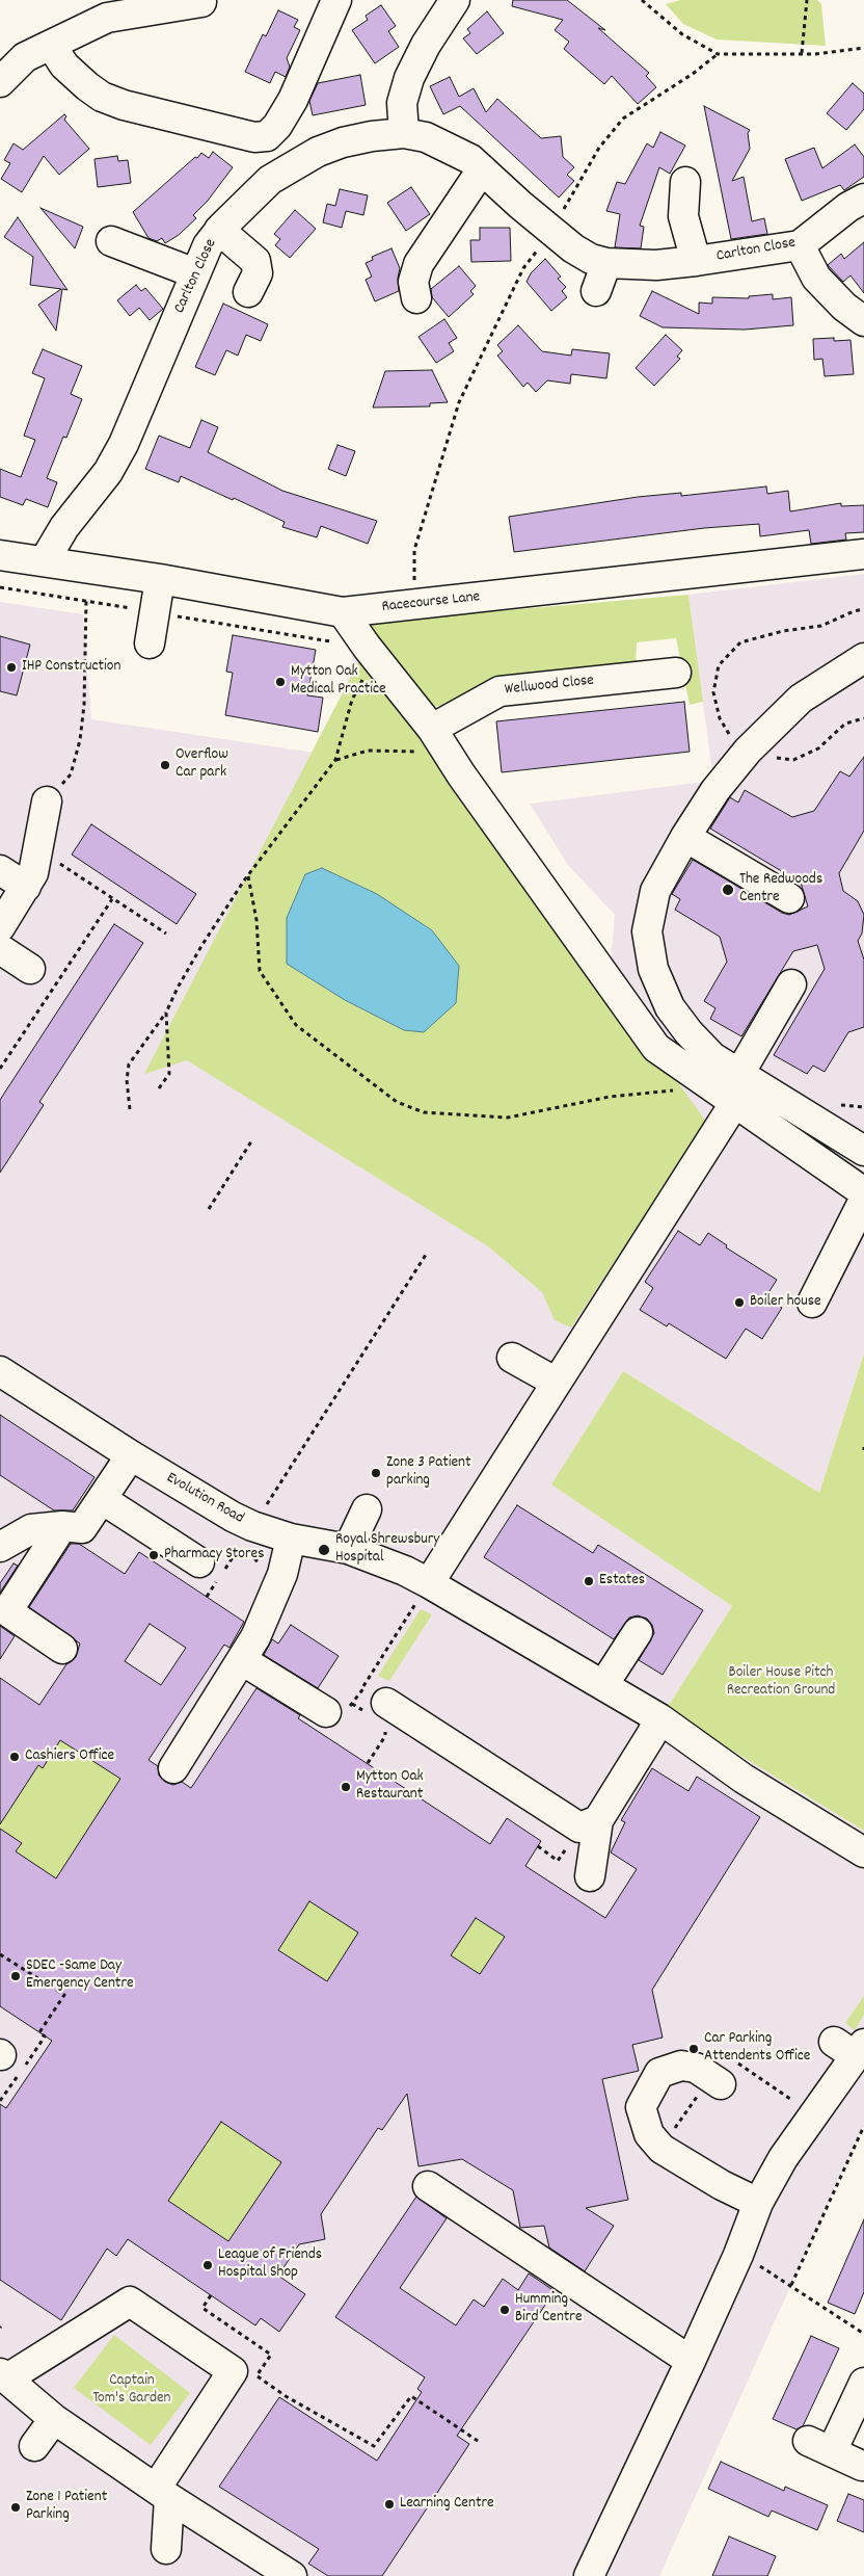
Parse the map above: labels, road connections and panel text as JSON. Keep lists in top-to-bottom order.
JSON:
{
  "streets": {
    "street": [
      "Carlton Close",
      "Racecourse Lane",
      "Wellwood Close",
      "Evolution Road"
    ]
  },
  "crossings": [
    ["Carlton Close", "Racecourse Lane"]
  ],
  "parks": ["Boiler House Pitch Recreation Ground", "Captain Tom's Garden"],
  "places": [
    "IHP Construction",
    "Mytton Oak Medical Practice",
    "Overflow Car park",
    "The Redwoods Centre",
    "Boiler house",
    "Zone 3 Patient parking",
    "Royal Shrewsbury Hospital",
    "Pharmacy Stores",
    "Estates",
    "Cashiers Office",
    "Mytton Oak Restaurant",
    "SDEC -Same Day Emergency Centre",
    "Car Parking Attendents Office",
    "League of Friends Hospital Shop",
    "Humming Bird Centre",
    "Learning Centre",
    "Zone 1 Patient Parking"
  ]
}
